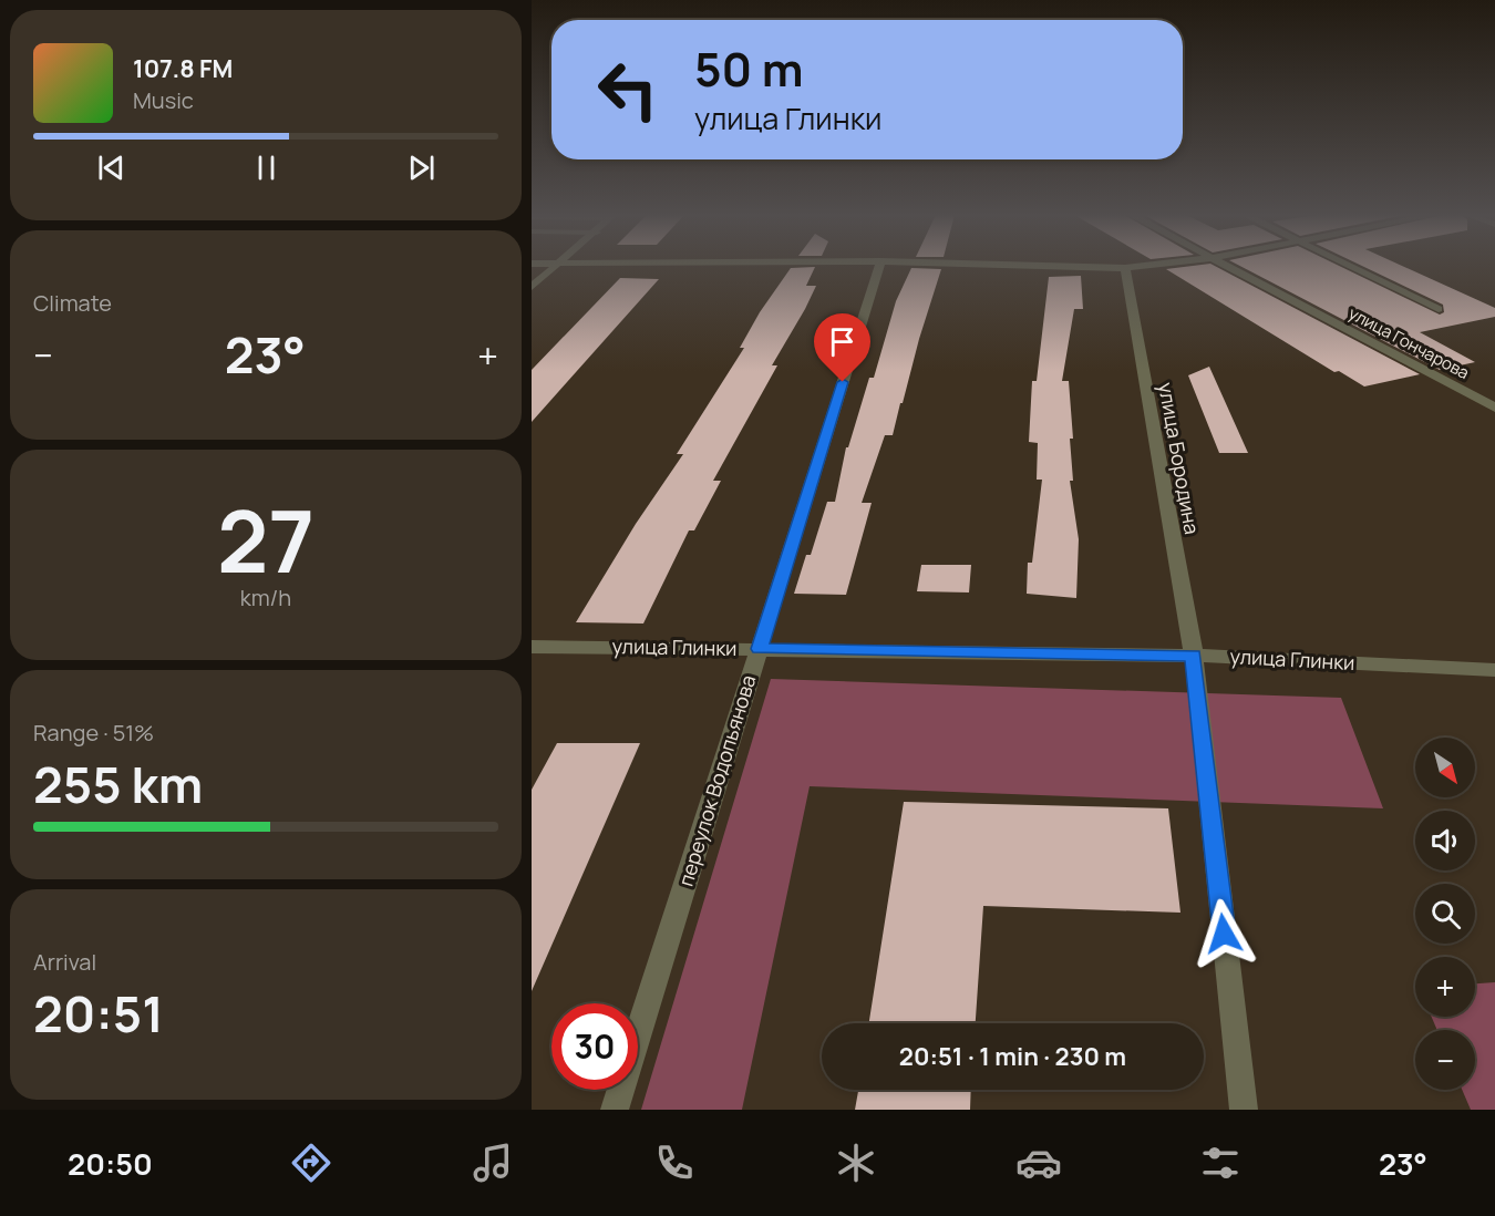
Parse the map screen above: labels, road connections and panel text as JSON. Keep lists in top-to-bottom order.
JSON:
{
  "streets": {
    "street": [
      "улица Гончарова",
      "улица Бородина",
      "улица Глинки",
      "переулок Водопьянова"
    ]
  },
  "crossings": [
    ["улица Бородина", "улица Глинки"],
    ["улица Глинки", "переулок Водопьянова"]
  ],
  "north": "bottom right",
  "page": {
    "turn": ["50 m", "улица Глинки"],
    "song": ["107.8 FM", "Music"],
    "tile": [
      "Climate",
      ["27", "km/h"],
      ["Range · 51%", "255 km"],
      ["Arrival", "20:51"]
    ],
    "heat": ["−", "23°", "+"],
    "map_buttons": ["+", "−"],
    "limit": "30",
    "trip": "20:51 · 1 min · 230 m",
    "tabs": ["20:50", "23°"]
  }
}
